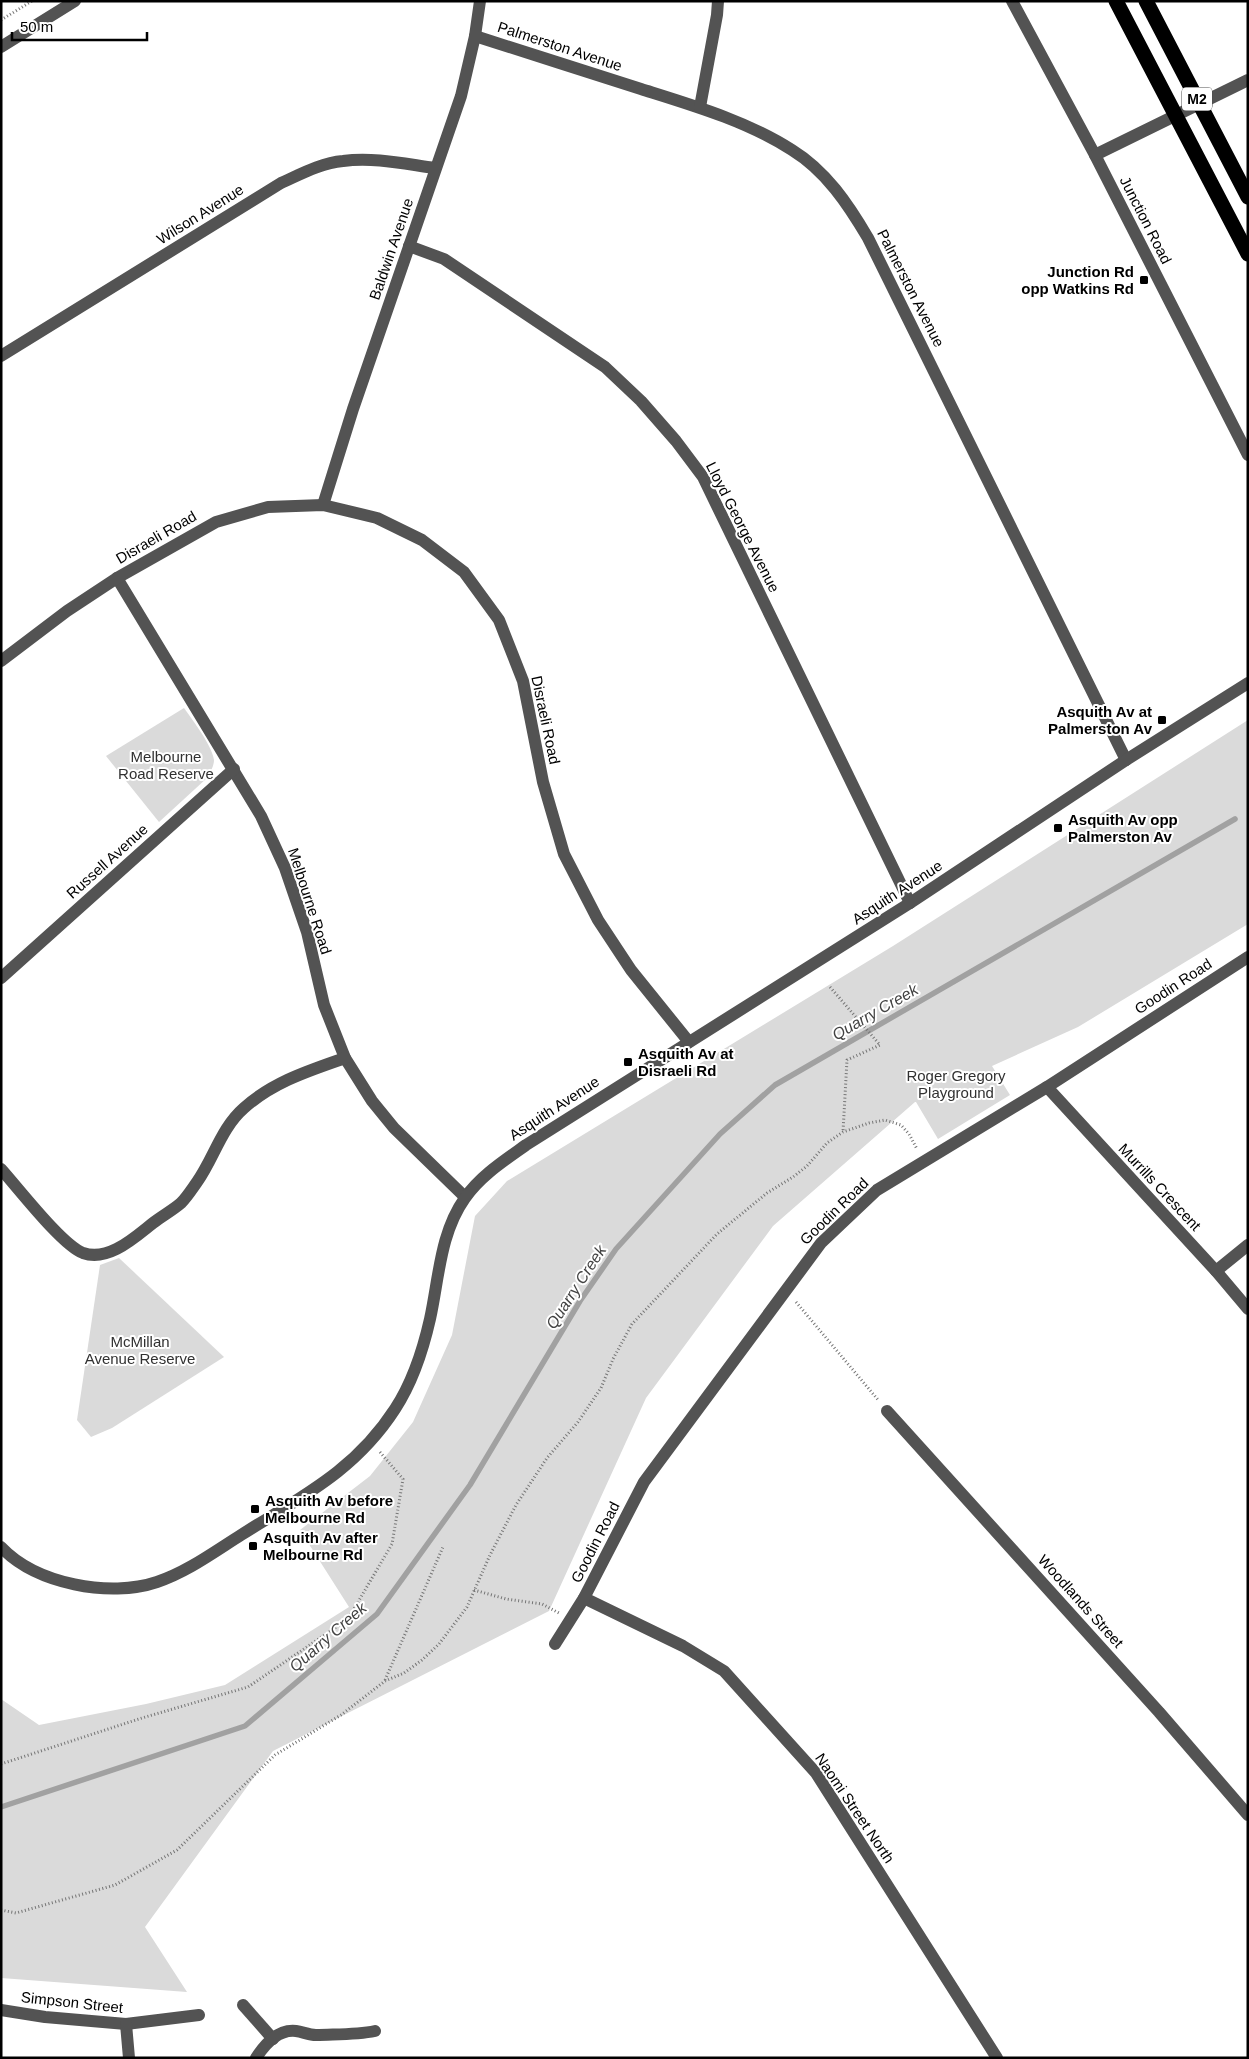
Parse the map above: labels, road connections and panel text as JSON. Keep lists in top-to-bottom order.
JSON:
{
  "streets": {
    "highway": ["M2"],
    "street": [
      "Palmerston Avenue",
      "Wilson Avenue",
      "Junction Road",
      "Baldwin Avenue",
      "Lloyd George Avenue",
      "Disraeli Road",
      "Russell Avenue",
      "Asquith Avenue",
      "Melbourne Road",
      "Goodin Road",
      "Murrills Crescent",
      "Woodlands Street",
      "Naomi Street North",
      "Simpson Street"
    ]
  },
  "crossings": [
    ["Palmerston Avenue", "Baldwin Avenue"],
    ["Palmerston Avenue", "Asquith Avenue"],
    ["Wilson Avenue", "Baldwin Avenue"],
    ["Baldwin Avenue", "Lloyd George Avenue"],
    ["Baldwin Avenue", "Disraeli Road"],
    ["Lloyd George Avenue", "Asquith Avenue"],
    ["Disraeli Road", "Asquith Avenue"],
    ["Disraeli Road", "Melbourne Road"],
    ["Russell Avenue", "Melbourne Road"],
    ["Asquith Avenue", "Melbourne Road"],
    ["Goodin Road", "Murrills Crescent"],
    ["Goodin Road", "Naomi Street North"]
  ],
  "water": ["Quarry Creek"],
  "parks": ["Melbourne Road Reserve", "Roger Gregory Playground", "McMillan Avenue Reserve"],
  "places": {
    "transit": [
      "Junction Rd opp Watkins Rd",
      "Asquith Av at Palmerston Av",
      "Asquith Av opp Palmerston Av",
      "Asquith Av at Disraeli Rd",
      "Asquith Av before Melbourne Rd",
      "Asquith Av after Melbourne Rd"
    ]
  },
  "scale_bar": "50 m"
}
